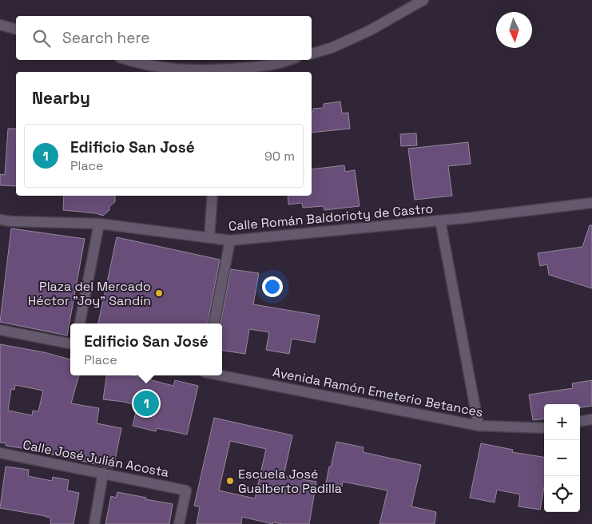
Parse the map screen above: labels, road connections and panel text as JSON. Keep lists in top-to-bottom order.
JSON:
{
  "streets": {
    "street": ["Calle Román Baldorioty de Castro", "Avenida Ramón Emeterio Betances", "Calle José Julián Acosta"]
  },
  "places": ["Plaza del Mercado Héctor \"Joy\" Sandín", "Escuela José Gualberto Padilla"],
  "north": "bottom",
  "page": {
    "search": "Search here",
    "heading": "Nearby",
    "list": [
      {
        "mark": "1",
        "name": "Edificio San José",
        "note": "Place",
        "value": "90 m"
      }
    ],
    "popup": ["Edificio San José", "Place"],
    "pins": "1",
    "map_buttons": ["+", "−"]
  }
}
